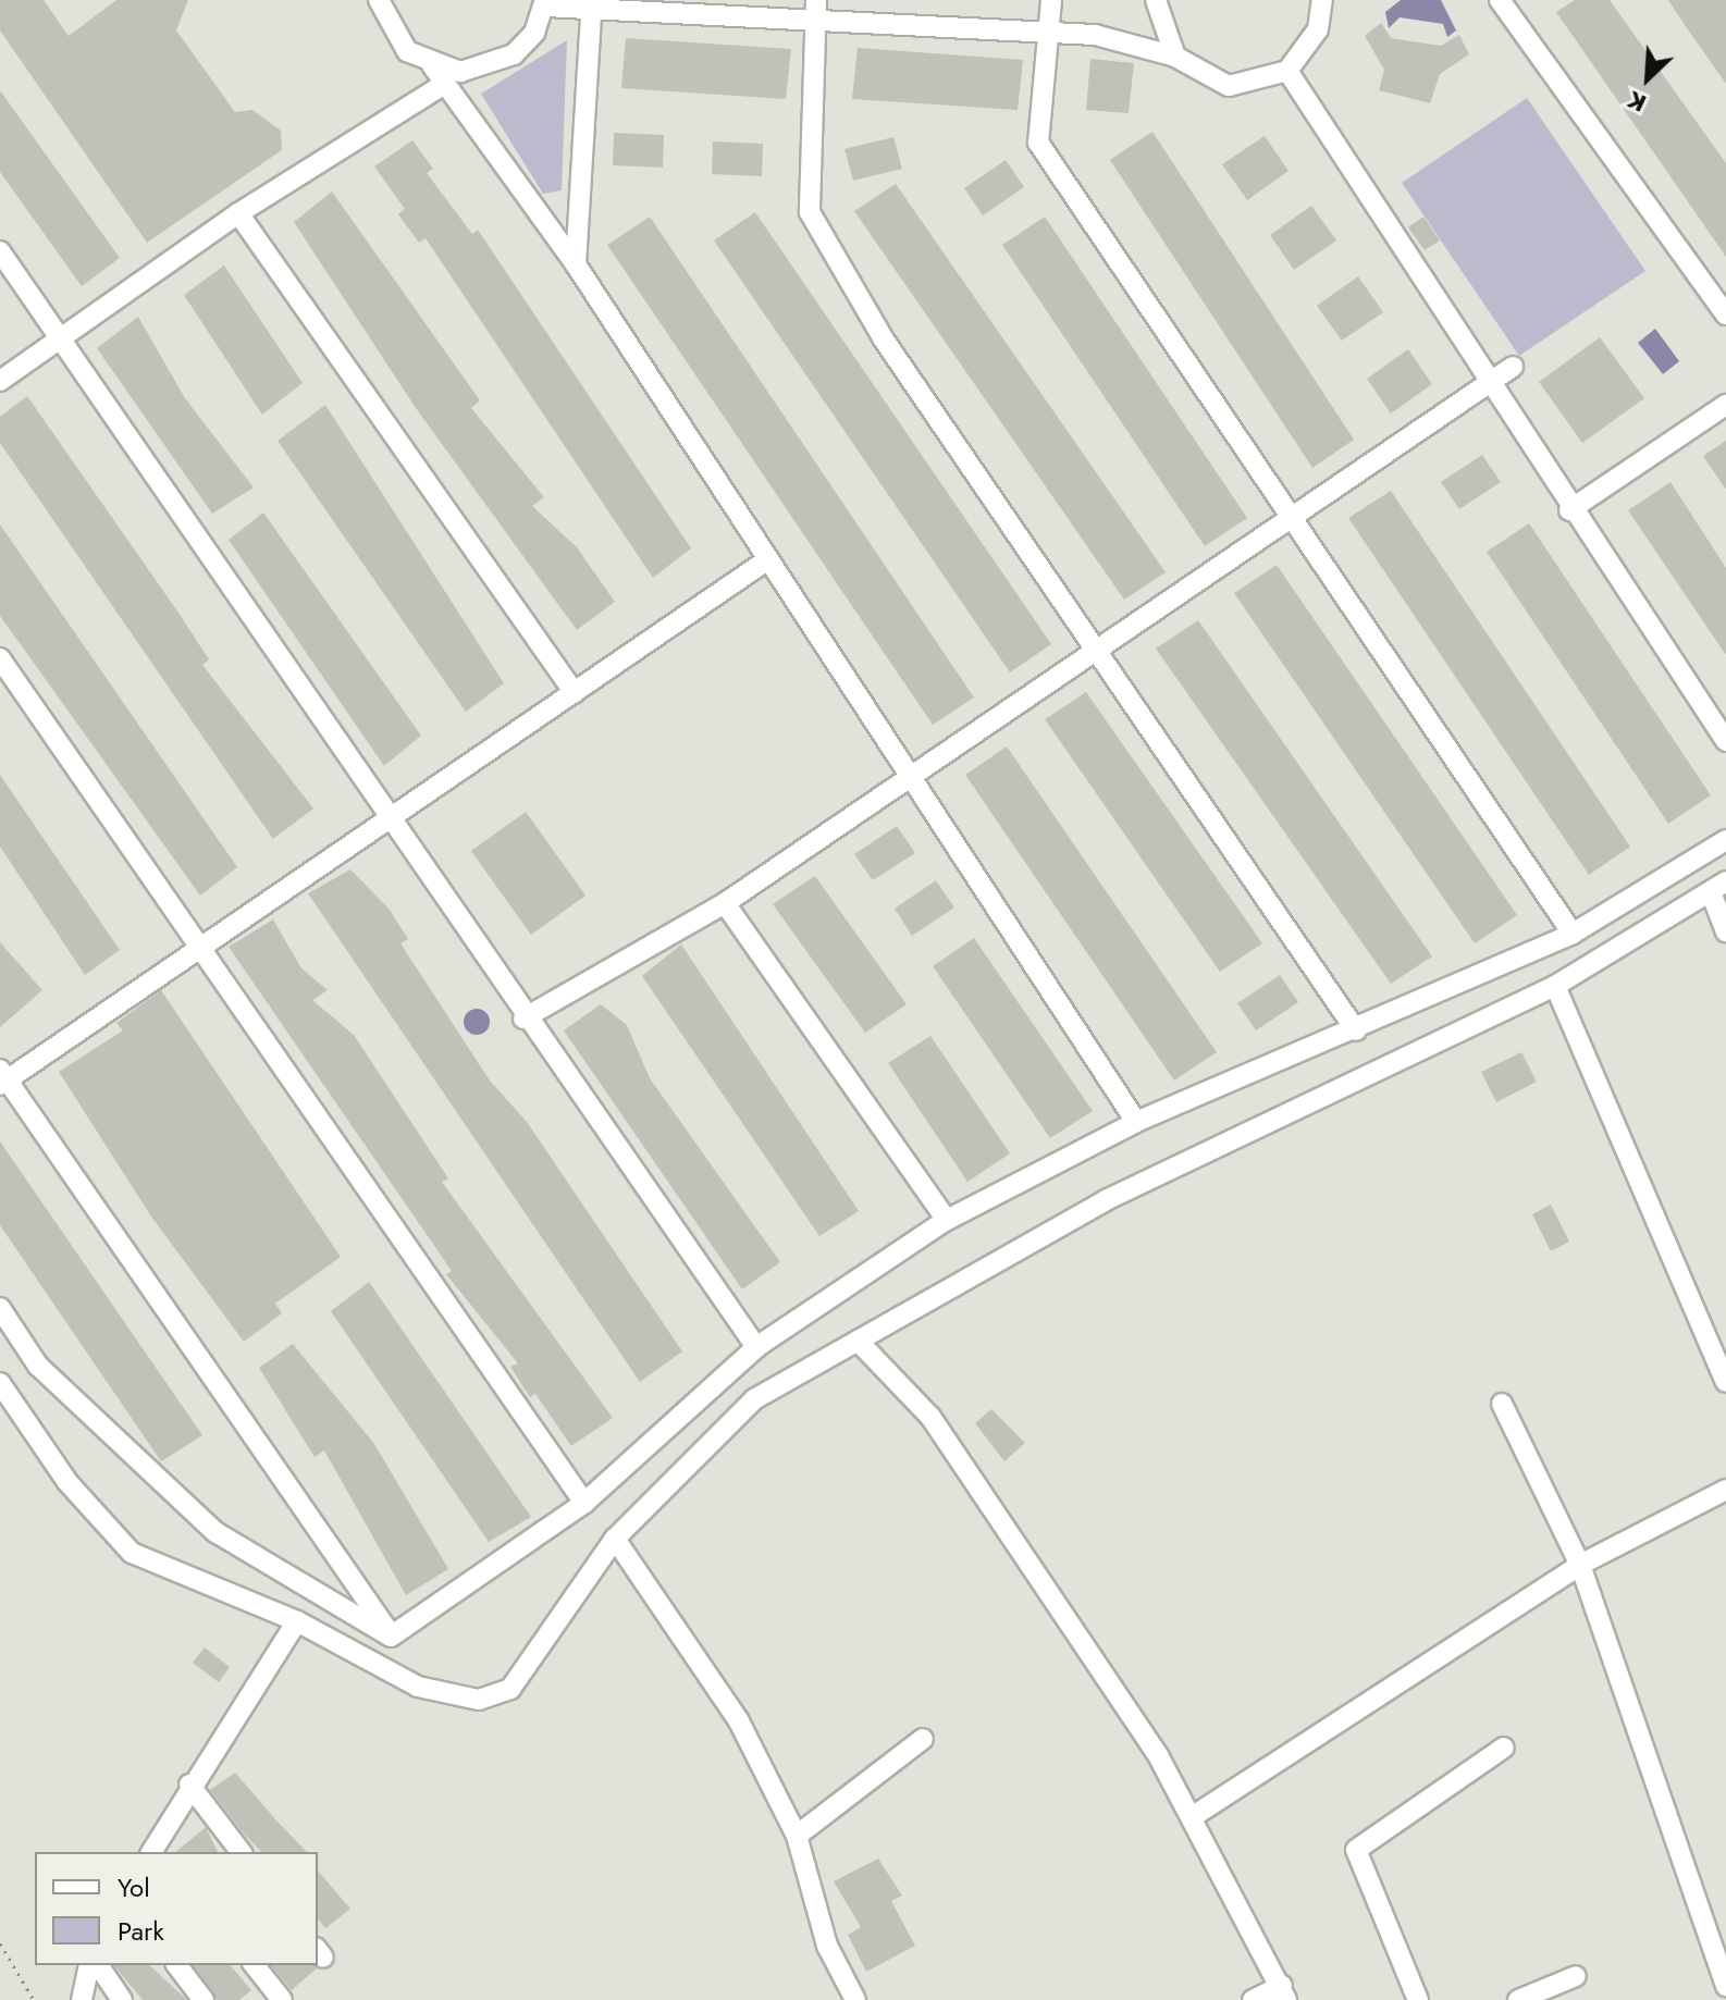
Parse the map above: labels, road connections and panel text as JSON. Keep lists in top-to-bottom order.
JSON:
{
  "legend": ["Yol", "Park"],
  "north": "bottom left"
}
